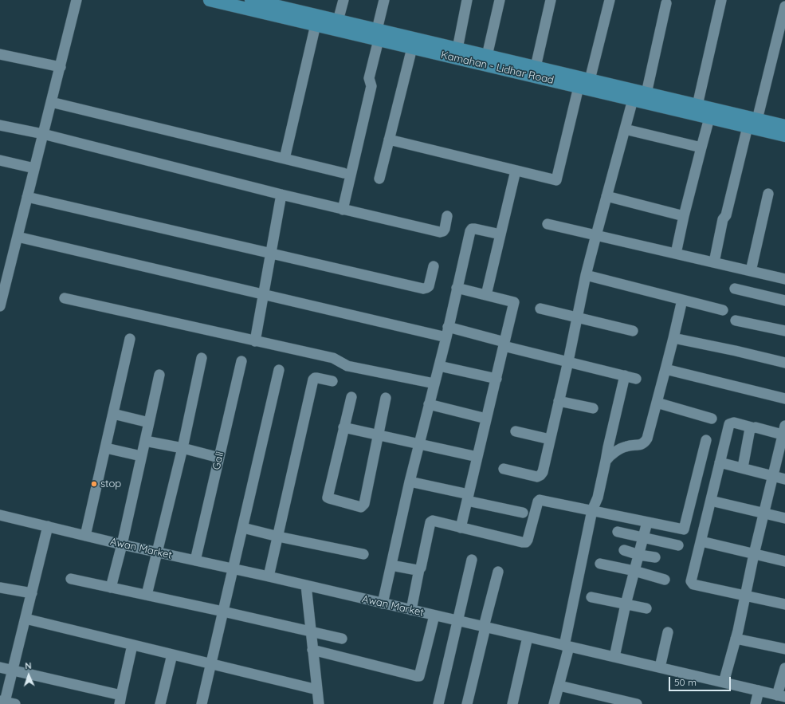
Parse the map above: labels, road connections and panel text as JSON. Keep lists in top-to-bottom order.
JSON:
{
  "streets": {
    "main road": ["Kamahan - Lidhar Road"],
    "street": ["Gali", "Awan Market"]
  },
  "crossings": [
    ["Gali", "Awan Market"]
  ],
  "places": ["stop"],
  "scale_bar": "50 m",
  "north": "top"
}
